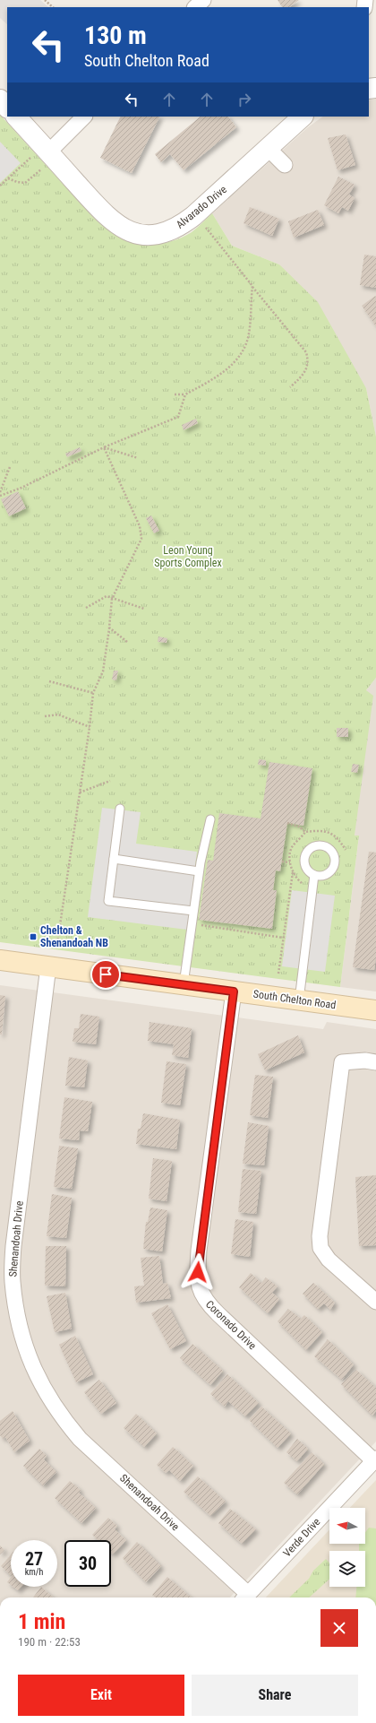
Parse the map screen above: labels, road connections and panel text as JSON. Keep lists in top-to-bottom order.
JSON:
{
  "streets": {
    "main road": ["South Chelton Road"],
    "street": [
      "Alvarado Drive",
      "Shenandoah Drive",
      "Coronado Drive",
      "Verde Drive"
    ]
  },
  "crossings": [
    ["South Chelton Road", "Shenandoah Drive"],
    ["South Chelton Road", "Coronado Drive"],
    ["Shenandoah Drive", "Verde Drive"],
    ["Coronado Drive", "Verde Drive"]
  ],
  "parks": ["Leon Young Sports Complex"],
  "places": {
    "transit": ["Chelton & Shenandoah NB"]
  },
  "north": "left",
  "page": {
    "turn": ["130 m", "South Chelton Road"],
    "speed": "27 km/h",
    "limit": "30",
    "heading": ["1 min", "190 m · 22:53"],
    "buttons": ["Exit", "Share"]
  }
}
